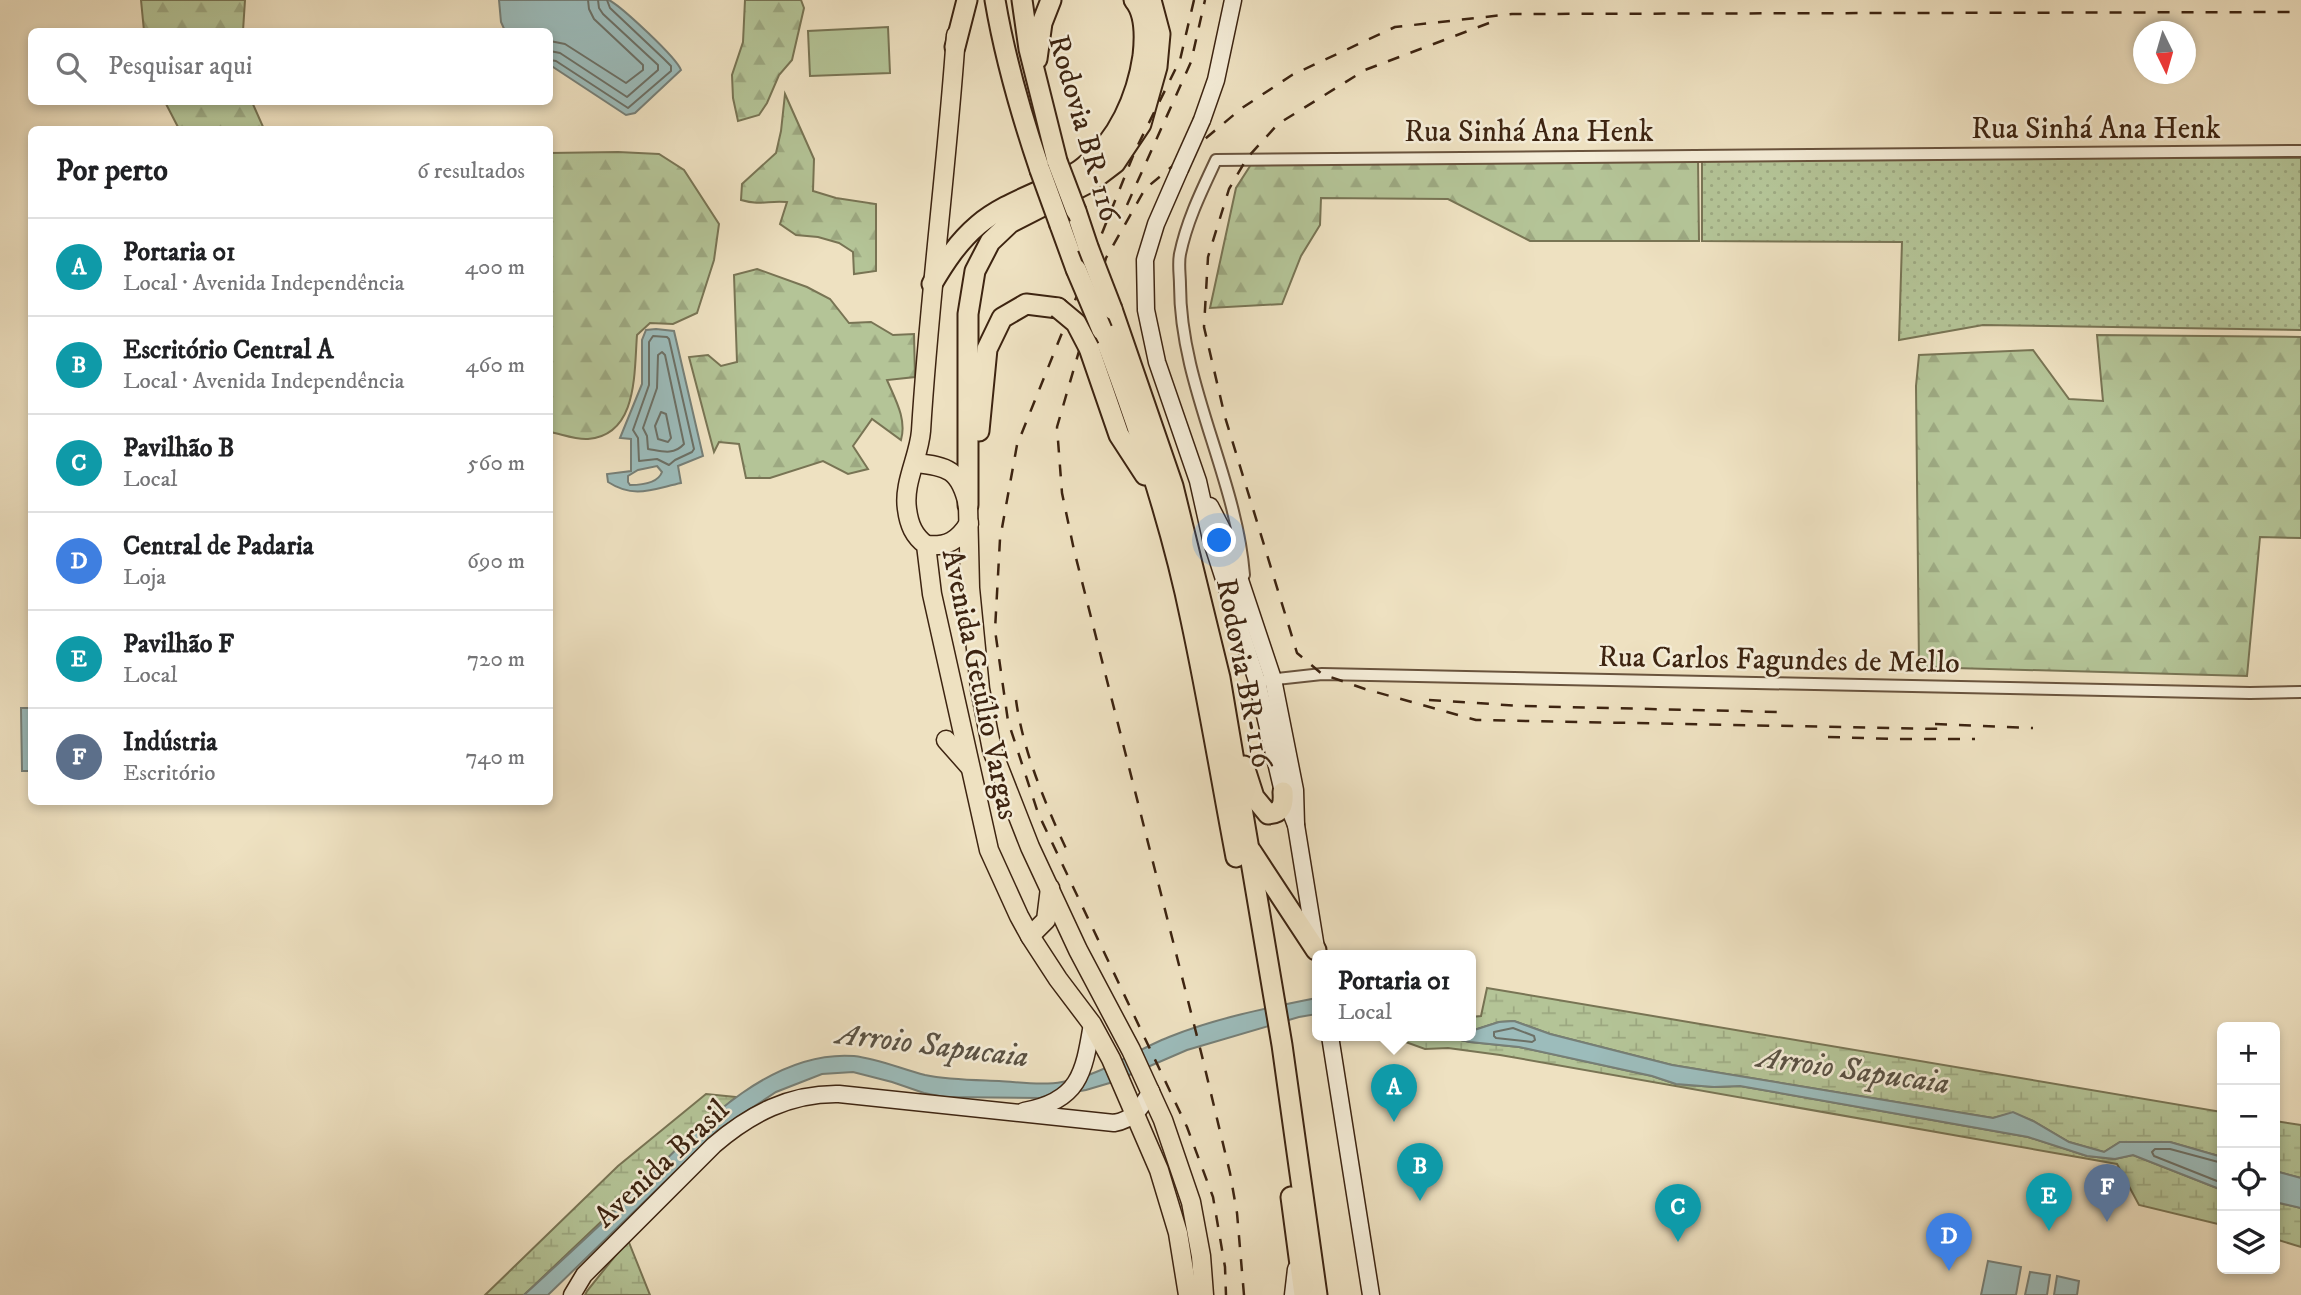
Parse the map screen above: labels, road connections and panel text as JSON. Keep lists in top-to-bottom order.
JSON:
{
  "streets": {
    "highway": ["Rodovia BR-116"],
    "main road": ["Avenida Getúlio Vargas", "Avenida Brasil"],
    "street": ["Rua Sinhá Ana Henk", "Rua Carlos Fagundes de Mello"]
  },
  "crossings": [
    ["Avenida Getúlio Vargas", "Avenida Brasil"]
  ],
  "water": ["Arroio Sapucaia"],
  "north": "bottom",
  "page": {
    "search": "Pesquisar aqui",
    "heading": ["Por perto", "6 resultados"],
    "list": [
      {
        "mark": "A",
        "name": "Portaria 01",
        "note": "Local · Avenida Independência",
        "value": "400 m"
      },
      {
        "mark": "B",
        "name": "Escritório Central A",
        "note": "Local · Avenida Independência",
        "value": "460 m"
      },
      {
        "mark": "C",
        "name": "Pavilhão B",
        "note": "Local",
        "value": "560 m"
      },
      {
        "mark": "D",
        "name": "Central de Padaria",
        "note": "Loja",
        "value": "690 m"
      },
      {
        "mark": "E",
        "name": "Pavilhão F",
        "note": "Local",
        "value": "720 m"
      },
      {
        "mark": "F",
        "name": "Indústria",
        "note": "Escritório",
        "value": "740 m"
      }
    ],
    "popup": ["Portaria 01", "Local"],
    "map_buttons": ["+", "−"],
    "pins": [
      "A",
      "B",
      "F",
      "E",
      "C",
      "D"
    ]
  }
}
